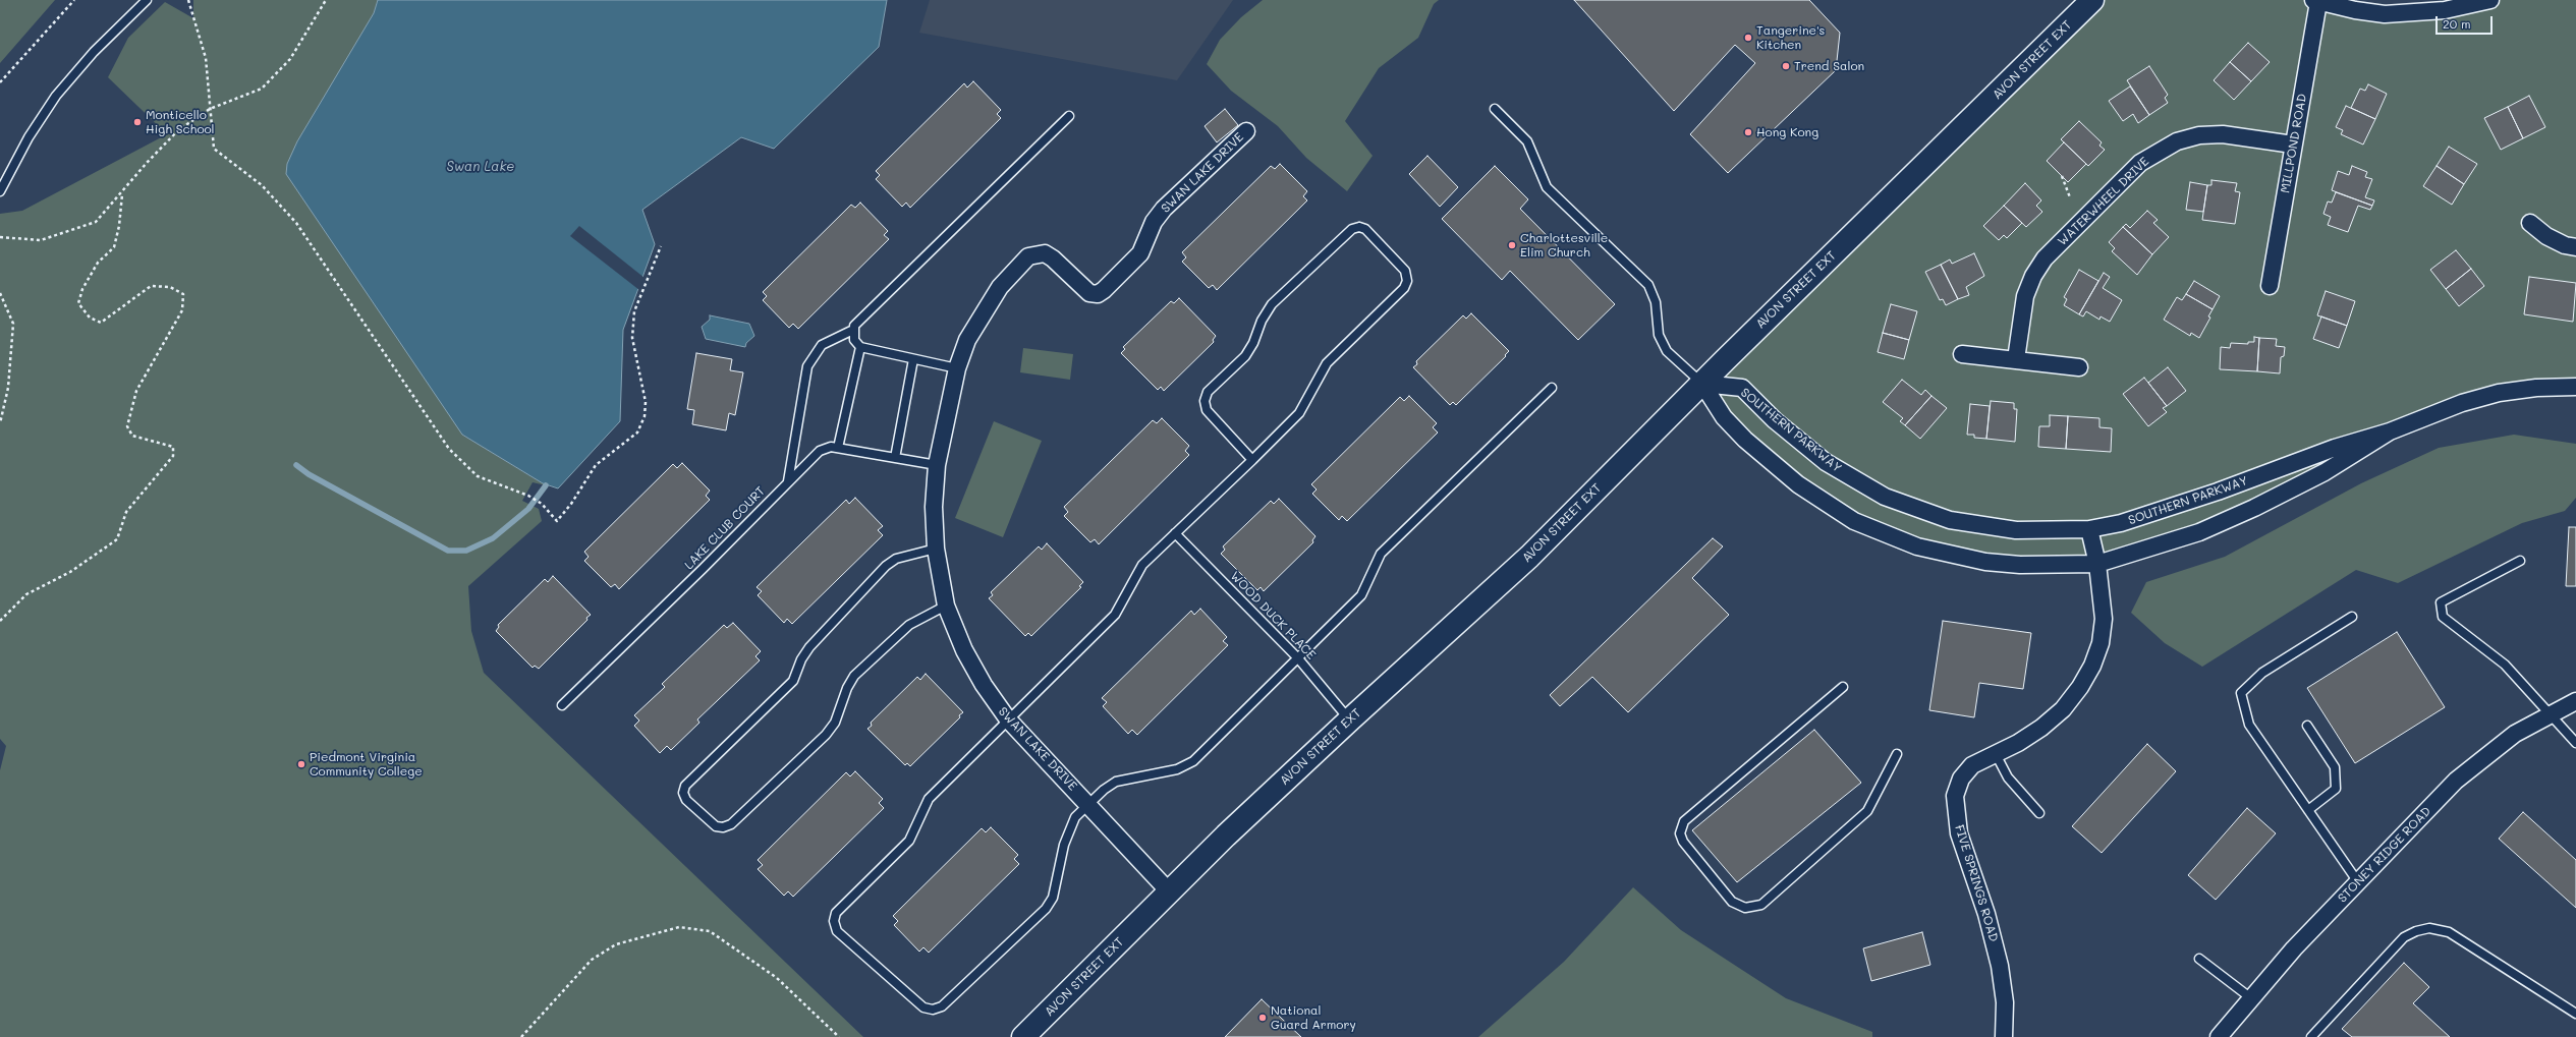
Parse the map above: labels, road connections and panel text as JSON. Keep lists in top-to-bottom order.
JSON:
{
  "streets": {
    "main road": ["AVON STREET EXT"],
    "street": [
      "MILLPOND ROAD",
      "SWAN LAKE DRIVE",
      "WATERWHEEL DRIVE",
      "SOUTHERN PARKWAY",
      "STONEY RIDGE ROAD",
      "FIVE SPRINGS ROAD"
    ],
    "lane": ["LAKE CLUB COURT", "WOOD DUCK PLACE"]
  },
  "crossings": [
    ["AVON STREET EXT", "SWAN LAKE DRIVE"],
    ["AVON STREET EXT", "SOUTHERN PARKWAY"],
    ["AVON STREET EXT", "WOOD DUCK PLACE"],
    ["MILLPOND ROAD", "WATERWHEEL DRIVE"],
    ["SWAN LAKE DRIVE", "LAKE CLUB COURT"],
    ["SOUTHERN PARKWAY", "FIVE SPRINGS ROAD"]
  ],
  "water": ["Swan Lake"],
  "places": [
    "Tangerine's Kitchen",
    "Trend Salon",
    "Monticello High School",
    "Hong Kong",
    "Charlottesville Elim Church",
    "Piedmont Virginia Community College",
    "National Guard Armory"
  ],
  "scale_bar": "20 m"
}
